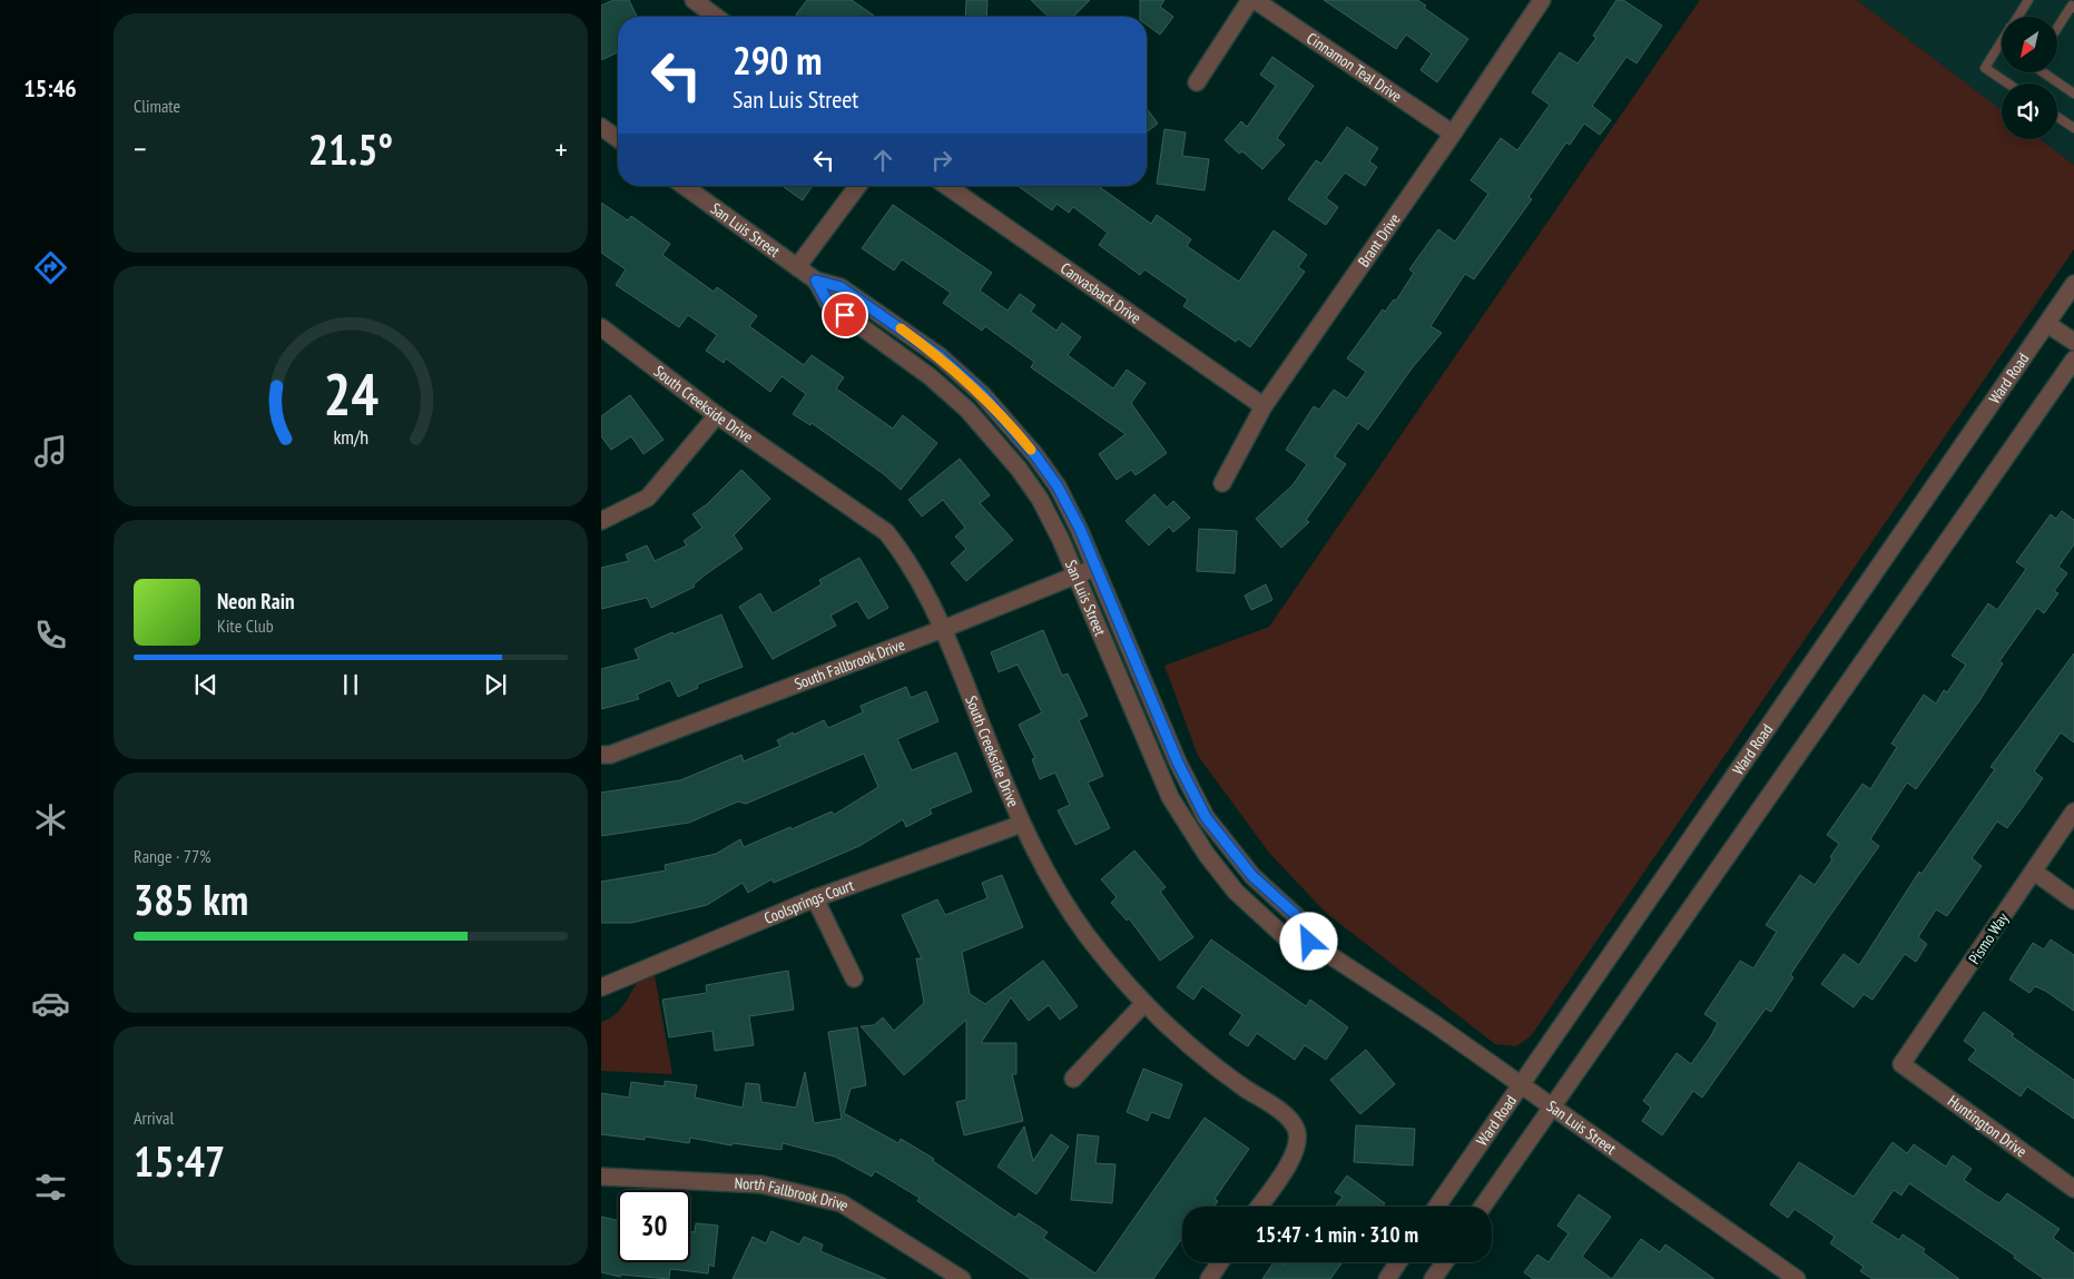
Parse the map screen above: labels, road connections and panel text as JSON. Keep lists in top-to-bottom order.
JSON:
{
  "streets": {
    "street": [
      "Cinnamon Teal Drive",
      "San Luis Street",
      "Brant Drive",
      "Canvasback Drive",
      "Ward Road",
      "South Creekside Drive",
      "South Fallbrook Drive",
      "Coolsprings Court",
      "Pismo Way",
      "Huntington Drive",
      "North Fallbrook Drive"
    ]
  },
  "crossings": [
    ["Cinnamon Teal Drive", "Brant Drive"],
    ["San Luis Street", "Ward Road"],
    ["San Luis Street", "South Fallbrook Drive"],
    ["Brant Drive", "Canvasback Drive"],
    ["South Creekside Drive", "South Fallbrook Drive"],
    ["South Creekside Drive", "Coolsprings Court"],
    ["Pismo Way", "Huntington Drive"]
  ],
  "north": "bottom left",
  "page": {
    "tabs": "15:46",
    "tile": [
      "Climate",
      ["Range · 77%", "385 km"],
      ["Arrival", "15:47"]
    ],
    "turn": ["290 m", "San Luis Street"],
    "heat": ["−", "21.5°", "+"],
    "song": ["Neon Rain", "Kite Club"],
    "limit": "30",
    "trip": "15:47 · 1 min · 310 m",
    "gauge": ["24", "km/h"]
  }
}
